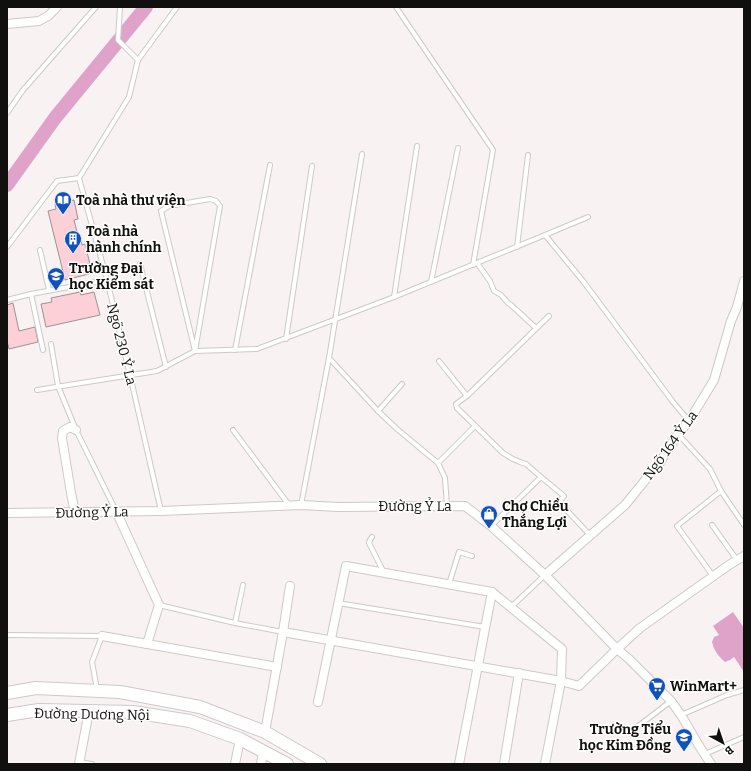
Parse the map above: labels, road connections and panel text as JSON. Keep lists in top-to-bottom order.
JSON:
{
  "streets": {
    "main road": ["Đường Dương Nội"],
    "street": ["Ngõ 164 Ỷ La", "Đường Ỷ La"],
    "lane": ["Ngõ 230 Ỷ La"]
  },
  "crossings": [
    ["Ngõ 230 Ỷ La", "Đường Ỷ La"],
    ["Ngõ 164 Ỷ La", "Đường Ỷ La"]
  ],
  "places": {
    "library": ["Toà nhà thư viện"],
    "building": ["Toà nhà hành chính"],
    "school or university": ["Trường Đại học Kiểm sát", "Trường Tiểu học Kim Đồng"],
    "shop": ["Chợ Chiều Thắng Lợi"],
    "supermarket": ["WinMart+"]
  },
  "north": "bottom right"
}
